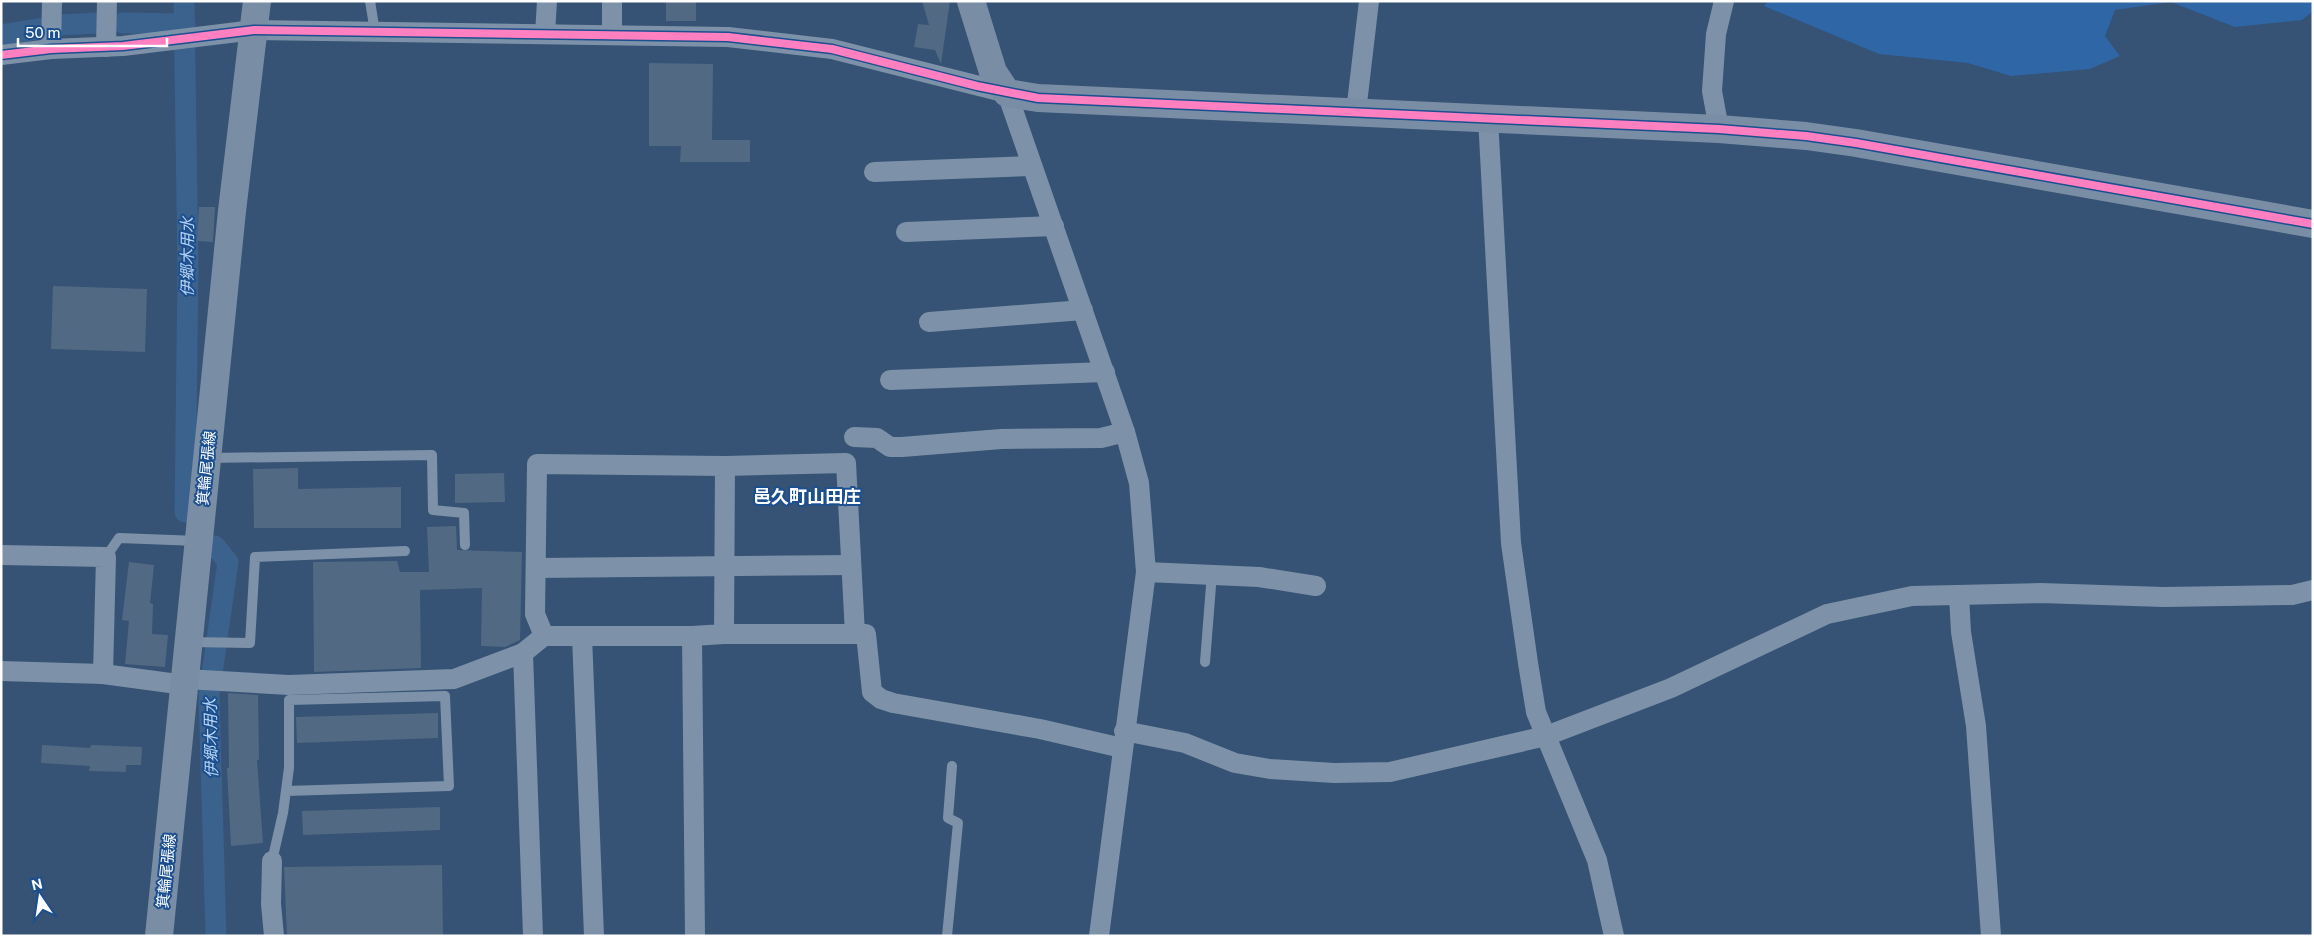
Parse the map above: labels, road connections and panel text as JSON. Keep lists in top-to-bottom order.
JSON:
{
  "streets": {
    "street": ["箕輪尾張線"]
  },
  "districts": ["邑久町山田庄"],
  "water": ["伊郷木用水"],
  "scale_bar": "50 m",
  "north": "top"
}
